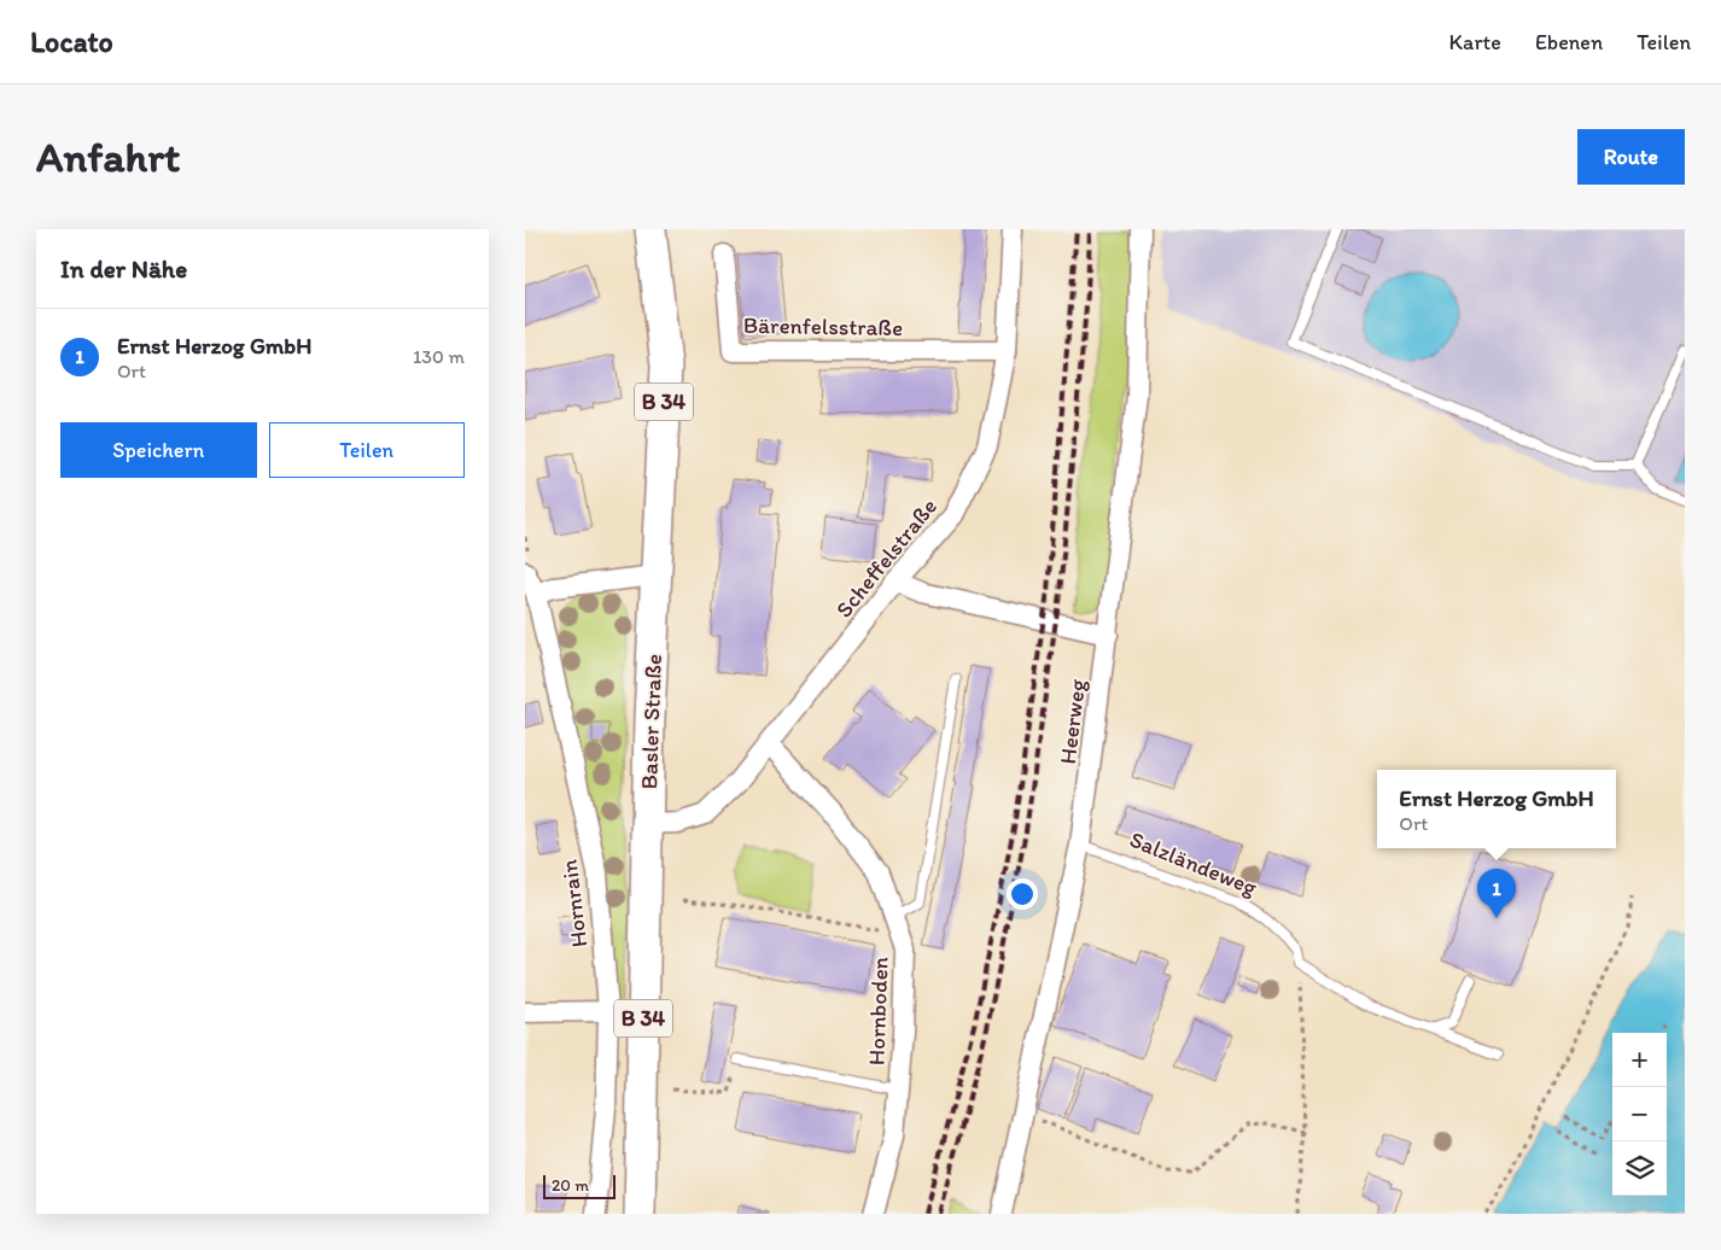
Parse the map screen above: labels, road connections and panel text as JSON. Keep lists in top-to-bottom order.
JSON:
{
  "streets": {
    "main road": ["B 34", "Basler Straße"],
    "street": [
      "Bärenfelsstraße",
      "Scheffelstraße",
      "Heerweg",
      "Hornrain",
      "Hornboden"
    ],
    "lane": ["Salzländeweg"]
  },
  "crossings": [
    ["Bärenfelsstraße", "Scheffelstraße"],
    ["Scheffelstraße", "Basler Straße"],
    ["Scheffelstraße", "Hornboden"],
    ["Heerweg", "Salzländeweg"]
  ],
  "scale_bar": "20 m",
  "page": {
    "header": "Locato",
    "nav": ["Karte", "Ebenen", "Teilen"],
    "buttons": [
      "Route",
      ["Speichern", "Teilen"]
    ],
    "title": "Anfahrt",
    "heading": "In der Nähe",
    "list": [
      {
        "mark": "1",
        "name": "Ernst Herzog GmbH",
        "note": "Ort",
        "value": "130 m"
      }
    ],
    "popup": ["Ernst Herzog GmbH", "Ort"],
    "pins": "1",
    "map_buttons": ["+", "−"],
    "scale": "20 m"
  }
}
